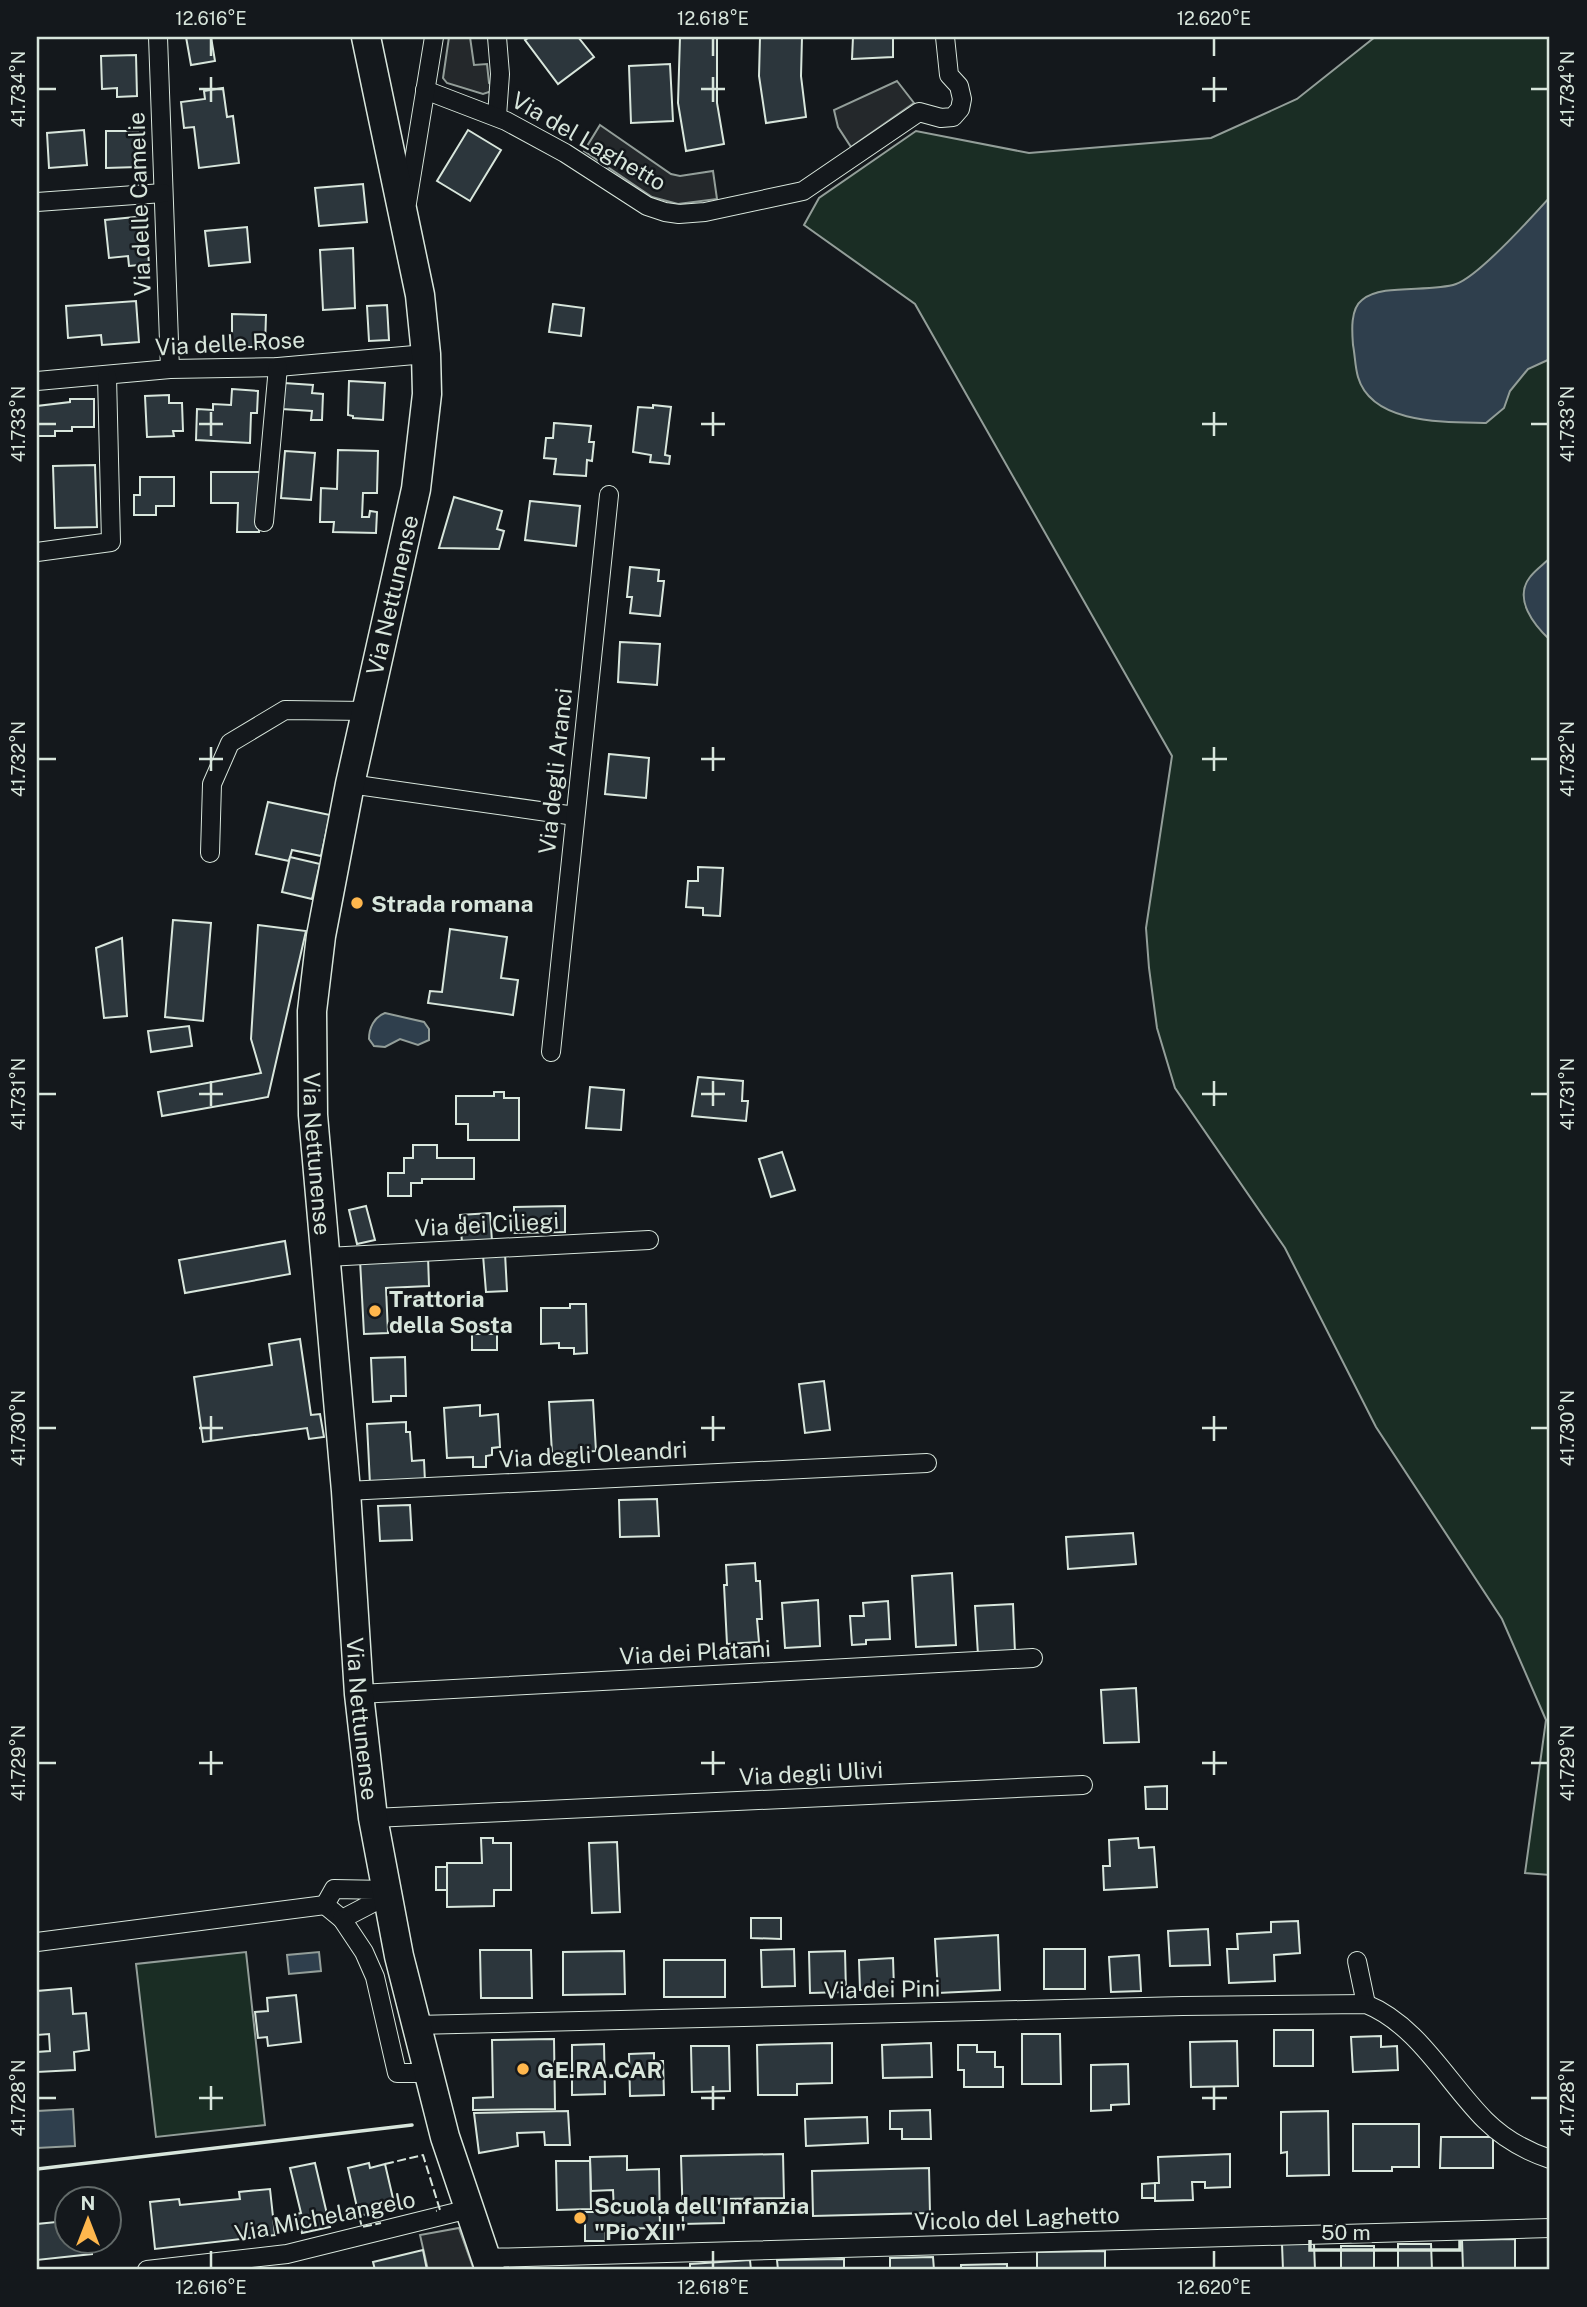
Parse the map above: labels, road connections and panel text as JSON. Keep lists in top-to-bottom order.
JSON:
{
  "streets": {
    "main road": ["Via Nettunense"],
    "street": [
      "Via del Laghetto",
      "Via delle Camelie",
      "Via delle Rose",
      "Via degli Aranci",
      "Via dei Ciliegi",
      "Via degli Oleandri",
      "Via dei Platani",
      "Via degli Ulivi",
      "Via dei Pini",
      "Via Michelangelo",
      "Vicolo del Laghetto"
    ]
  },
  "crossings": [
    ["Via delle Camelie", "Via delle Rose"],
    ["Via delle Rose", "Via Nettunense"],
    ["Via Nettunense", "Via dei Ciliegi"],
    ["Via Nettunense", "Via degli Oleandri"],
    ["Via Nettunense", "Via dei Platani"],
    ["Via Nettunense", "Via degli Ulivi"],
    ["Via Nettunense", "Via dei Pini"],
    ["Via Nettunense", "Via Michelangelo"],
    ["Via Nettunense", "Vicolo del Laghetto"]
  ],
  "places": [
    "Strada romana",
    "Trattoria della Sosta",
    "GE.RA.CAR",
    "Scuola dell'Infanzia \"Pio XII\""
  ],
  "scale_bar": "50 m",
  "north": "top",
  "coordinates": [
    "12.616°E",
    "12.618°E",
    "12.620°E",
    "41.734°N",
    "41.733°N",
    "41.732°N",
    "41.731°N",
    "41.730°N",
    "41.729°N",
    "41.728°N"
  ]
}
